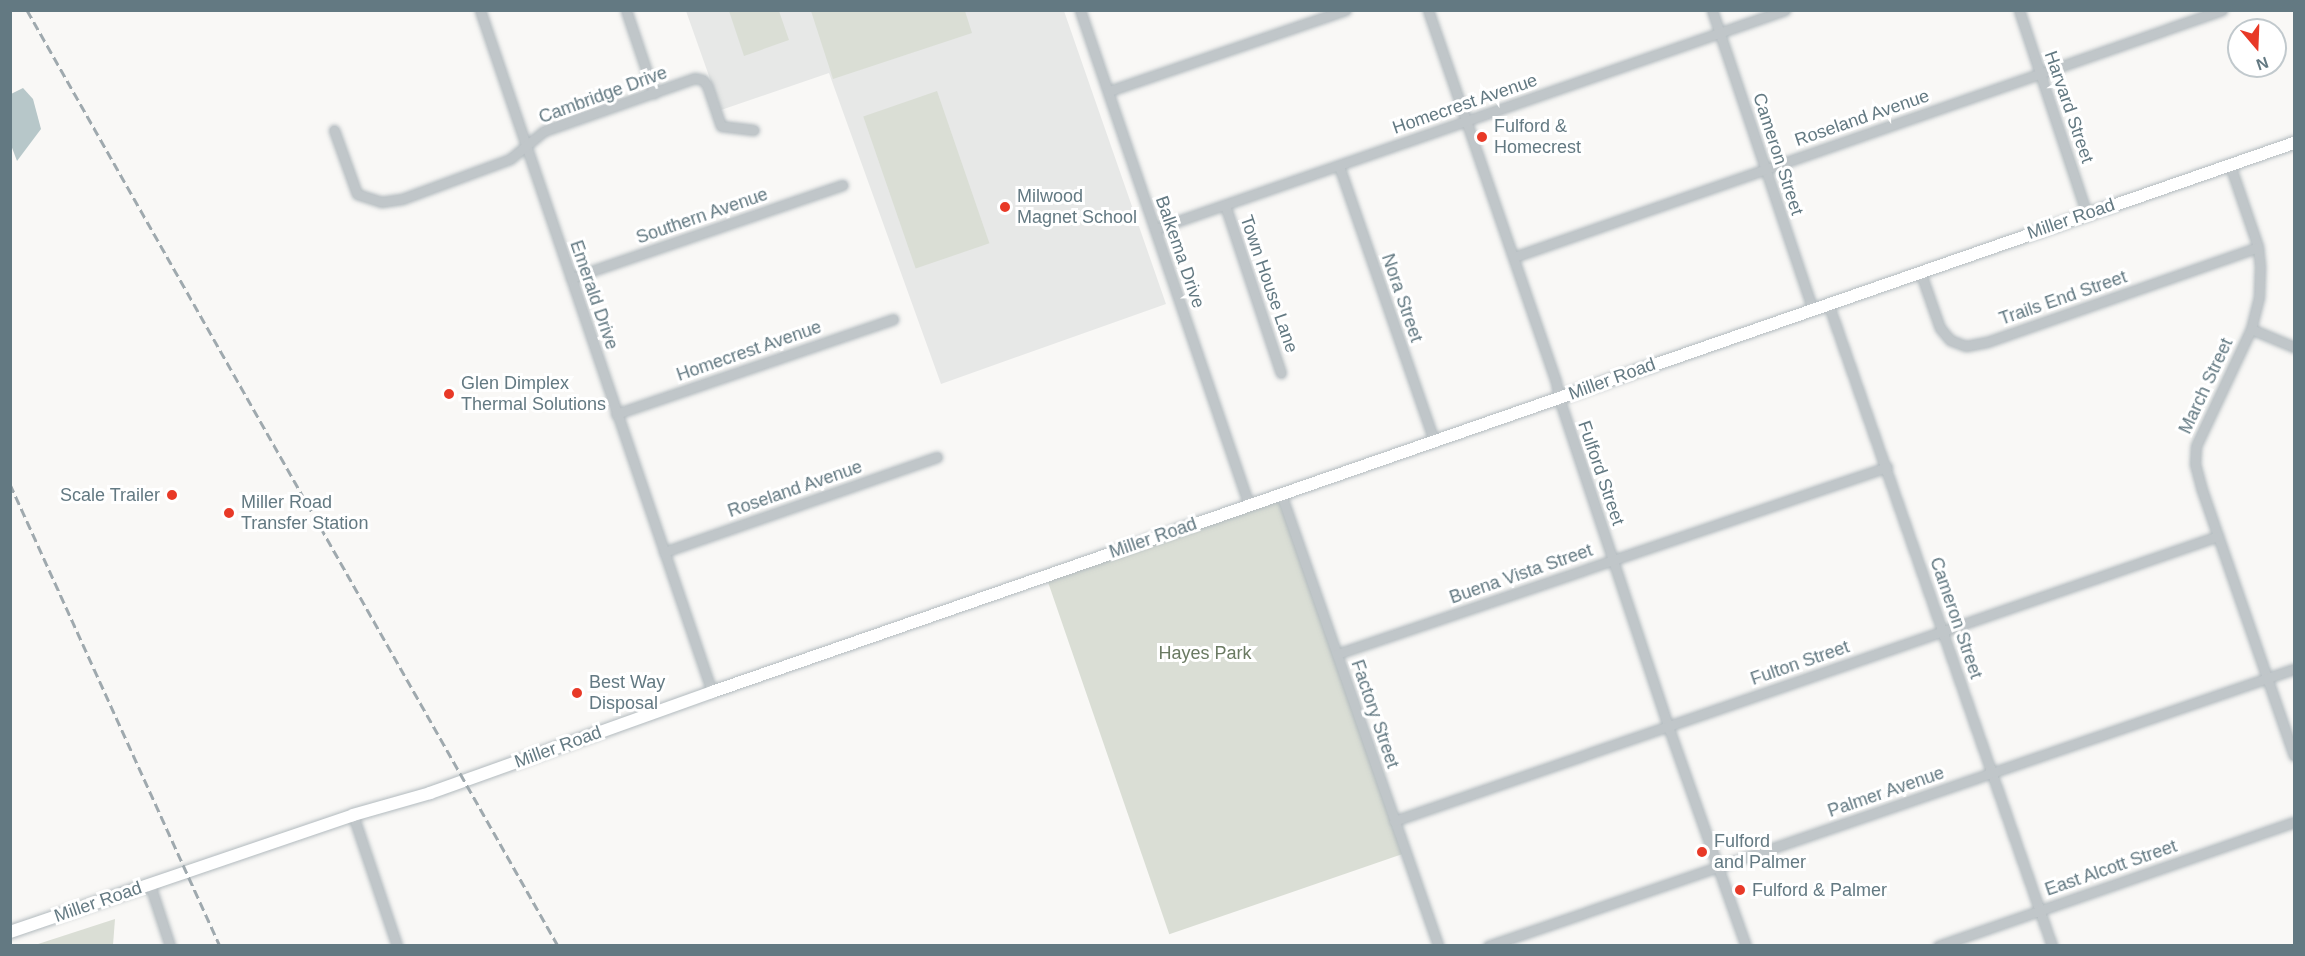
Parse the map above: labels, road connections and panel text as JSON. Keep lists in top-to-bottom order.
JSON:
{
  "streets": {
    "street": [
      "Cambridge Drive",
      "Homecrest Avenue",
      "Harvard Street",
      "Roseland Avenue",
      "Cameron Street",
      "Southern Avenue",
      "Miller Road",
      "Balkema Drive",
      "Town House Lane",
      "Emerald Drive",
      "Nora Street",
      "Trails End Street",
      "March Street",
      "Fulford Street",
      "Buena Vista Street",
      "Fulton Street",
      "Factory Street",
      "Palmer Avenue",
      "East Alcott Street"
    ]
  },
  "crossings": [
    ["Cambridge Drive", "Emerald Drive"],
    ["Homecrest Avenue", "Cameron Street"],
    ["Homecrest Avenue", "Balkema Drive"],
    ["Homecrest Avenue", "Town House Lane"],
    ["Homecrest Avenue", "Emerald Drive"],
    ["Homecrest Avenue", "Nora Street"],
    ["Homecrest Avenue", "Fulford Street"],
    ["Harvard Street", "Roseland Avenue"],
    ["Harvard Street", "Miller Road"],
    ["Roseland Avenue", "Cameron Street"],
    ["Roseland Avenue", "Emerald Drive"],
    ["Roseland Avenue", "Fulford Street"],
    ["Cameron Street", "Miller Road"],
    ["Cameron Street", "Buena Vista Street"],
    ["Cameron Street", "Fulton Street"],
    ["Cameron Street", "Palmer Avenue"],
    ["Cameron Street", "East Alcott Street"],
    ["Southern Avenue", "Emerald Drive"],
    ["Miller Road", "Balkema Drive"],
    ["Miller Road", "Emerald Drive"],
    ["Miller Road", "Nora Street"],
    ["Miller Road", "Trails End Street"],
    ["Miller Road", "March Street"],
    ["Miller Road", "Fulford Street"],
    ["Miller Road", "Factory Street"],
    ["Trails End Street", "March Street"],
    ["March Street", "Fulton Street"],
    ["March Street", "Palmer Avenue"],
    ["Fulford Street", "Buena Vista Street"],
    ["Fulford Street", "Fulton Street"],
    ["Fulford Street", "Palmer Avenue"],
    ["Buena Vista Street", "Factory Street"],
    ["Fulton Street", "Factory Street"]
  ],
  "parks": ["Hayes Park"],
  "places": [
    "Fulford & Homecrest",
    "Milwood Magnet School",
    "Glen Dimplex Thermal Solutions",
    "Scale Trailer",
    "Miller Road Transfer Station",
    "Best Way Disposal",
    "Fulford and Palmer",
    "Fulford & Palmer"
  ],
  "north": "bottom"
}
